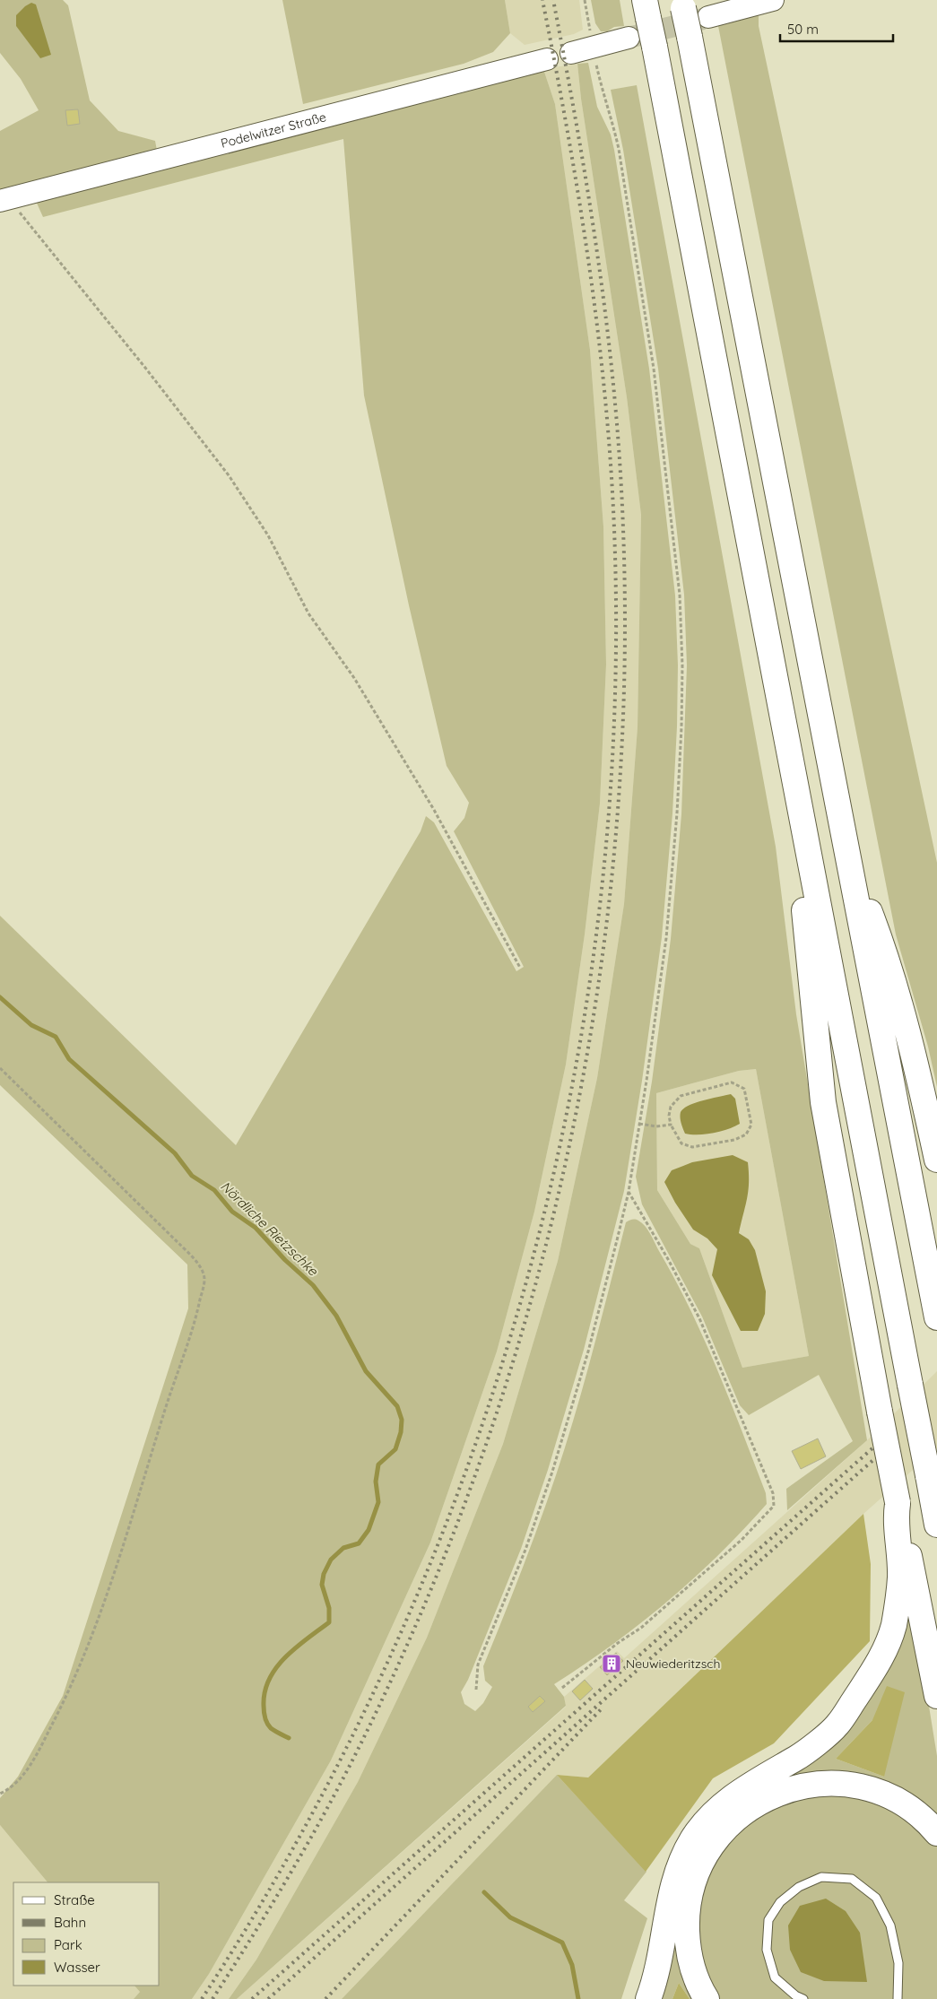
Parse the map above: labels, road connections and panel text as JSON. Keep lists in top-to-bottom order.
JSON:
{
  "streets": {
    "street": ["Podelwitzer Straße"]
  },
  "water": ["Nördliche Rietzschke"],
  "places": {
    "building": ["Neuwiederitzsch"]
  },
  "legend": [
    "Straße",
    "Bahn",
    "Park",
    "Wasser"
  ],
  "scale_bar": "50 m"
}
